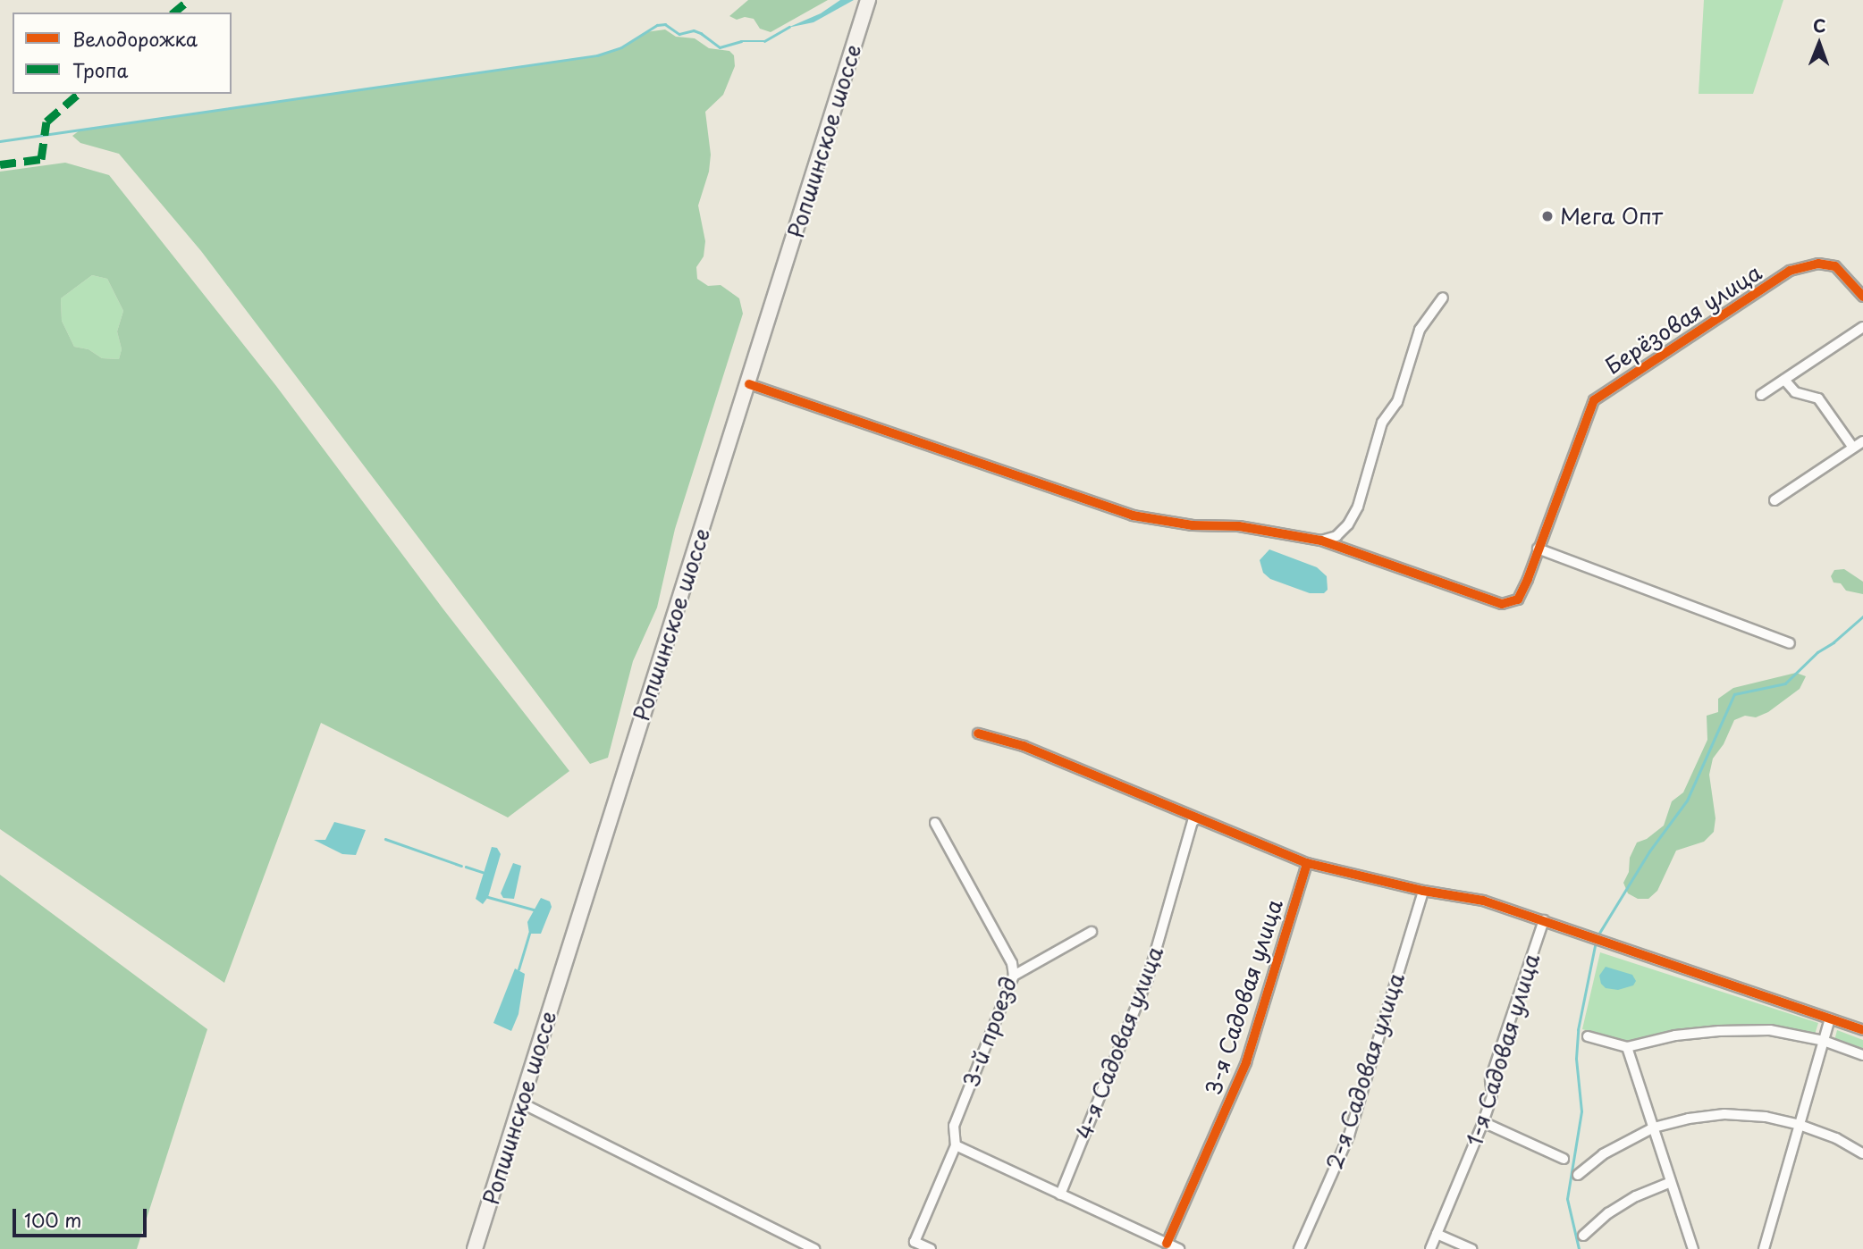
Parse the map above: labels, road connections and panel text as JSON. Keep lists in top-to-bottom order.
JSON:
{
  "streets": {
    "main road": ["Ропшинское шоссе"],
    "street": [
      "Берёзовая улица",
      "3-я Садовая улица",
      "3-й проезд",
      "4-я Садовая улица",
      "1-я Садовая улица",
      "2-я Садовая улица"
    ]
  },
  "places": ["Мега Опт"],
  "legend": ["Велодорожка", "Тропа"],
  "scale_bar": "100 m",
  "north": "top"
}
